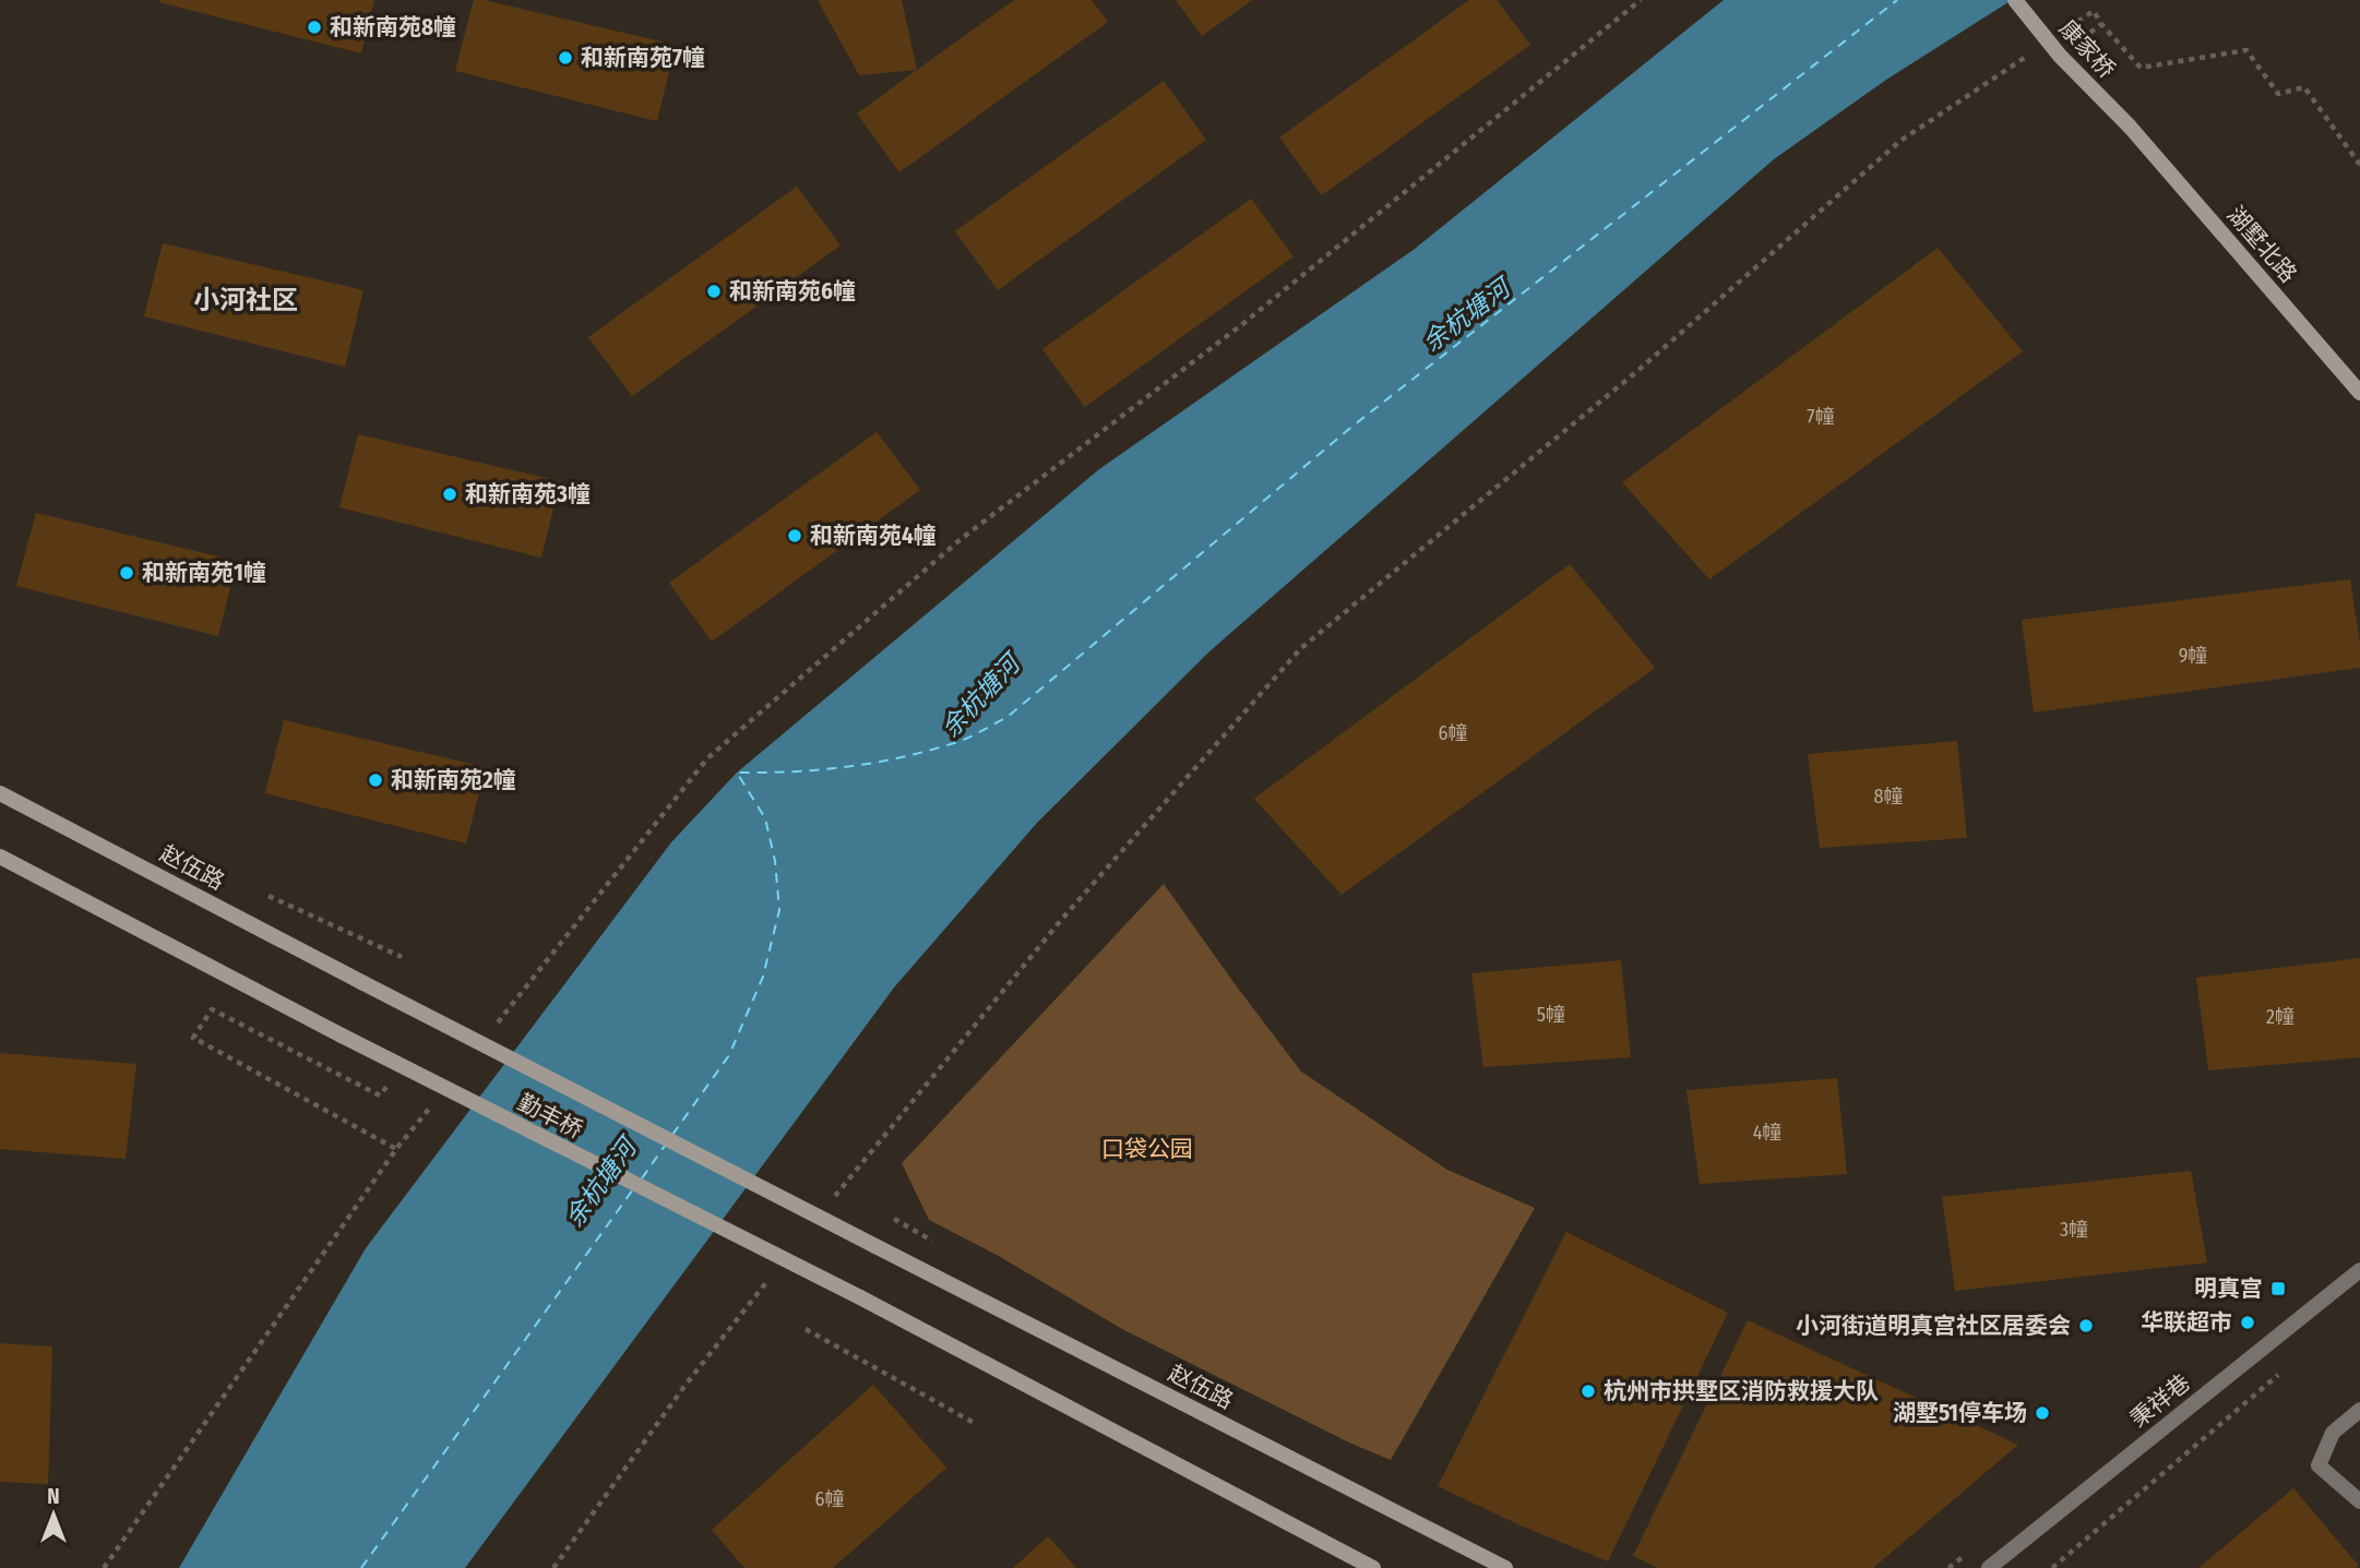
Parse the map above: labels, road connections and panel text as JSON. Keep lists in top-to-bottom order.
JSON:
{
  "streets": {
    "main road": [
      "康家桥",
      "湖墅北路",
      "赵伍路",
      "勤丰桥"
    ],
    "street": ["秉祥巷"]
  },
  "crossings": [
    ["康家桥", "湖墅北路"],
    ["赵伍路", "勤丰桥"]
  ],
  "districts": ["小河社区"],
  "water": ["余杭塘河"],
  "parks": ["口袋公园"],
  "places": {
    "other": [
      "和新南苑8幢",
      "和新南苑7幢",
      "和新南苑6幢",
      "和新南苑3幢",
      "和新南苑4幢",
      "和新南苑1幢",
      "和新南苑2幢",
      "华联超市",
      "小河街道明真宫社区居委会",
      "杭州市拱墅区消防救援大队",
      "湖墅51停车场"
    ],
    "transit": ["明真宫"]
  },
  "house_numbers": [
    "7幢",
    "9幢",
    "6幢",
    "8幢",
    "5幢",
    "2幢",
    "4幢",
    "3幢",
    "6幢"
  ],
  "north": "top"
}
